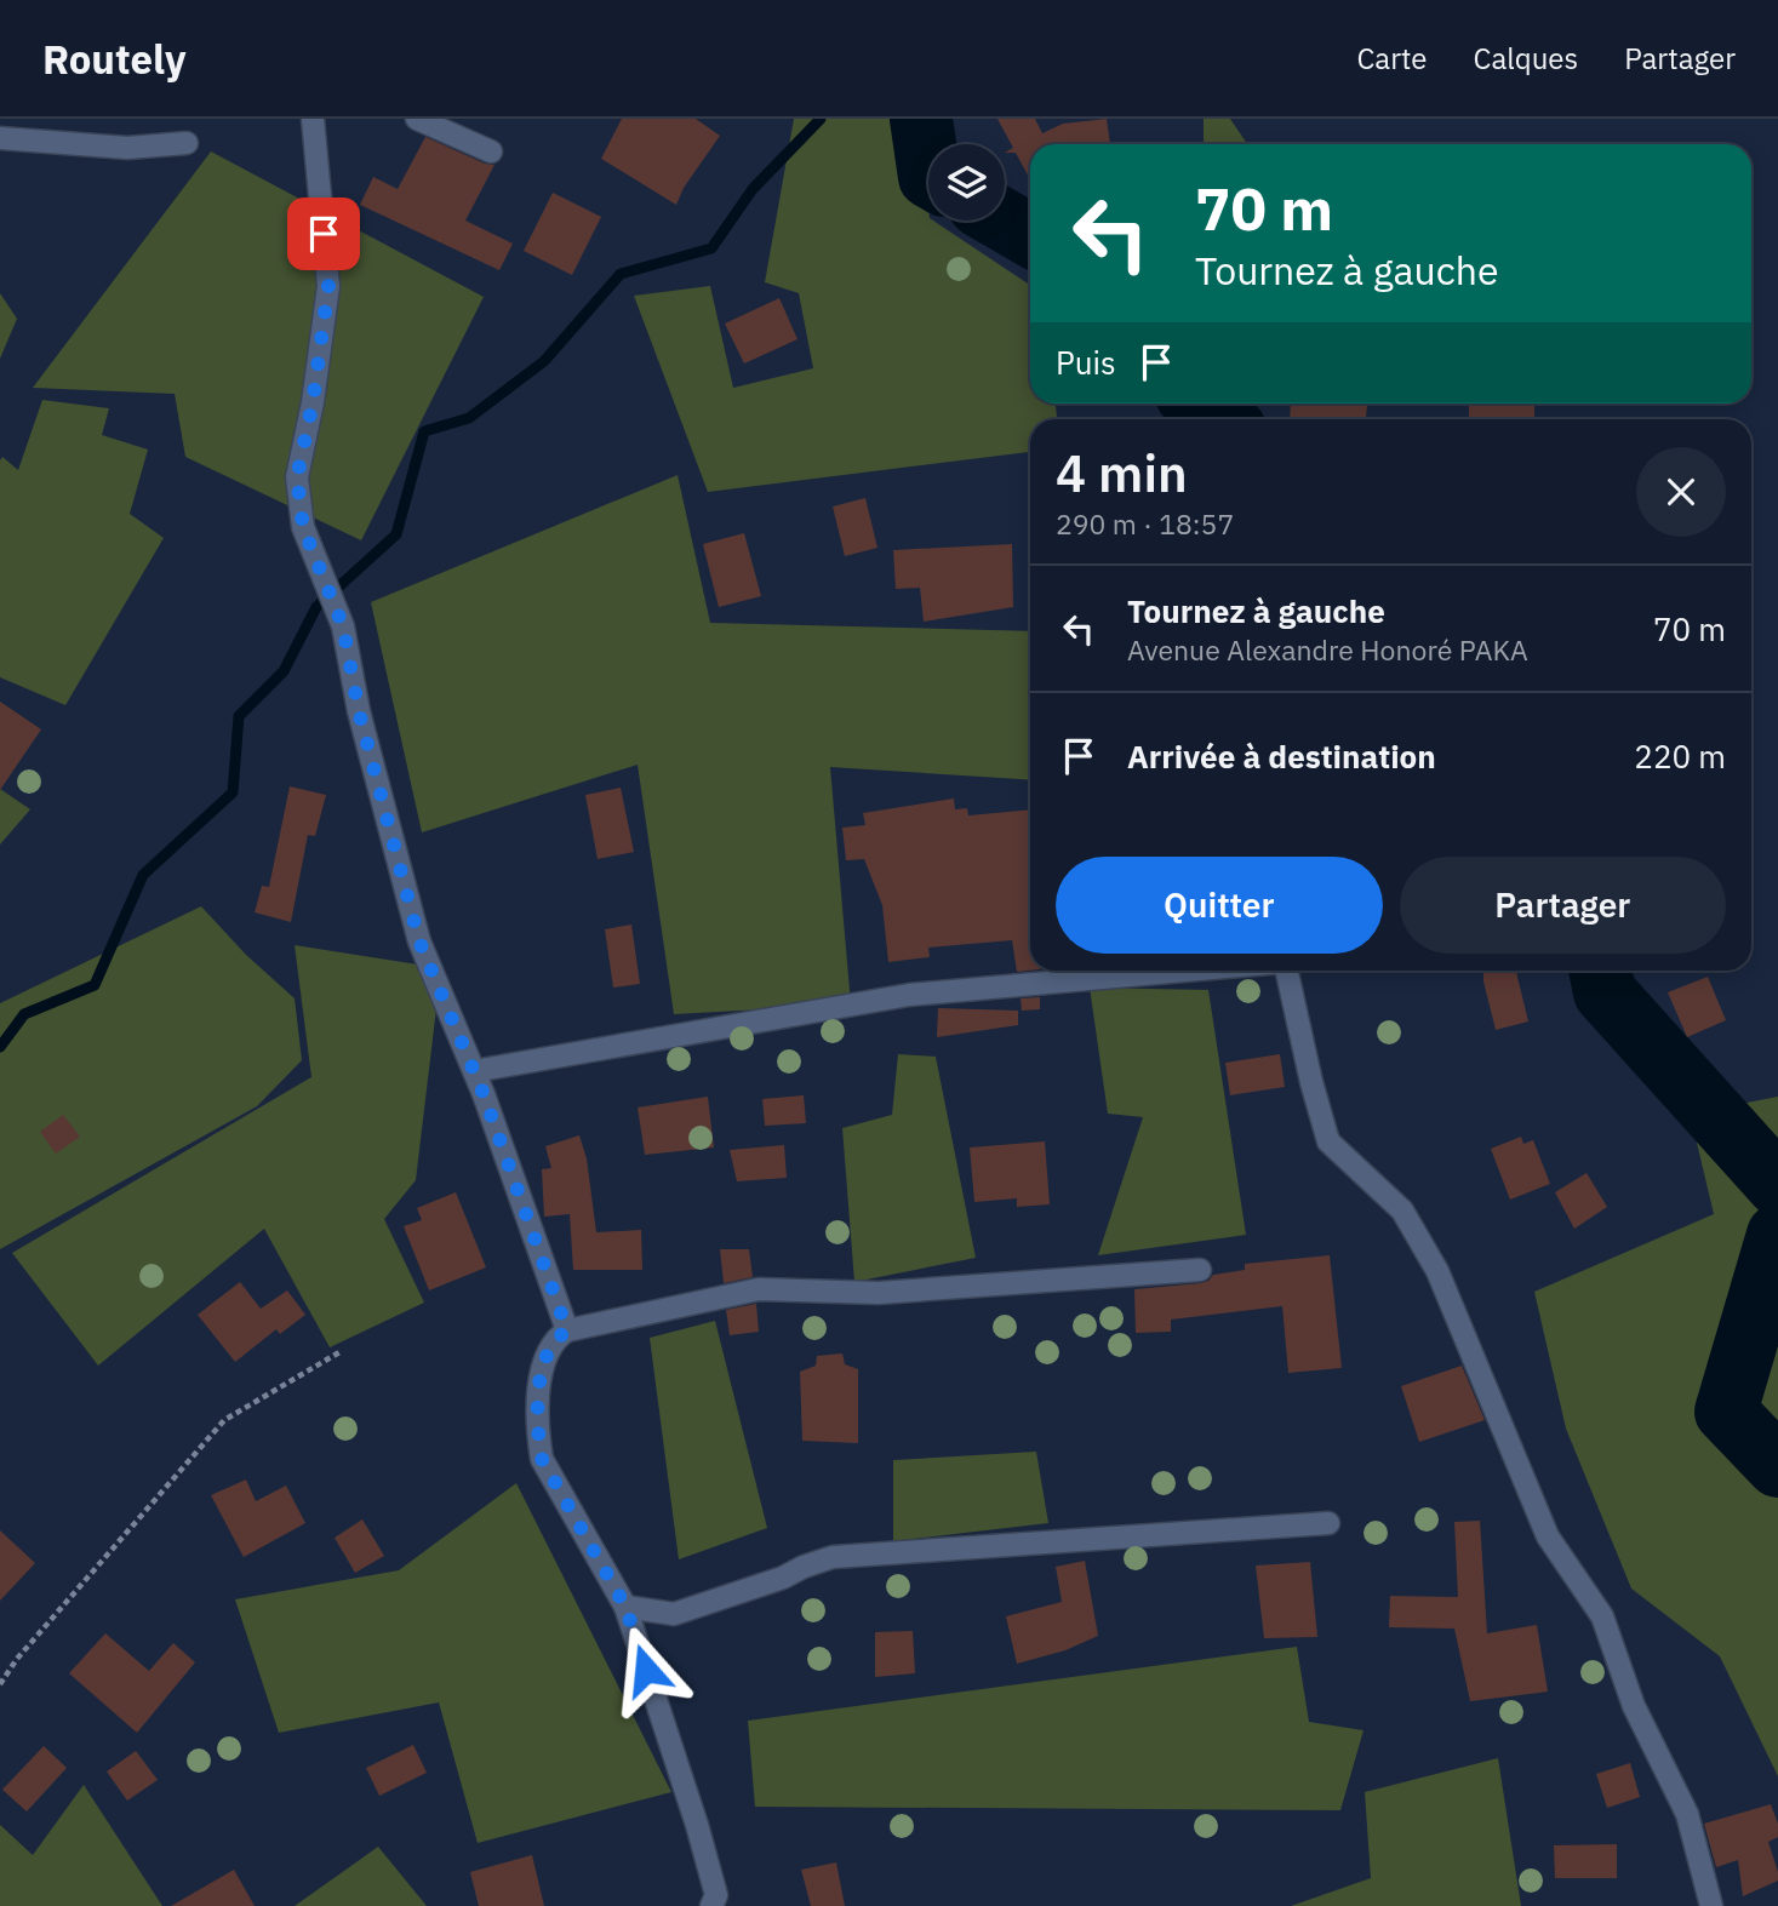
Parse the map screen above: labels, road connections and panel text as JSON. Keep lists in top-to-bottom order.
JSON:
{
  "page": {
    "header": "Routely",
    "nav": ["Carte", "Calques", "Partager"],
    "turn": ["70 m", "Tournez à gauche"],
    "then": "Puis",
    "heading": ["4 min", "290 m · 18:57"],
    "list": [
      {
        "name": "Tournez à gauche",
        "note": "Avenue Alexandre Honoré PAKA",
        "value": "70 m"
      },
      {
        "name": "Arrivée à destination",
        "value": "220 m"
      }
    ],
    "buttons": ["Quitter", "Partager"]
  }
}
